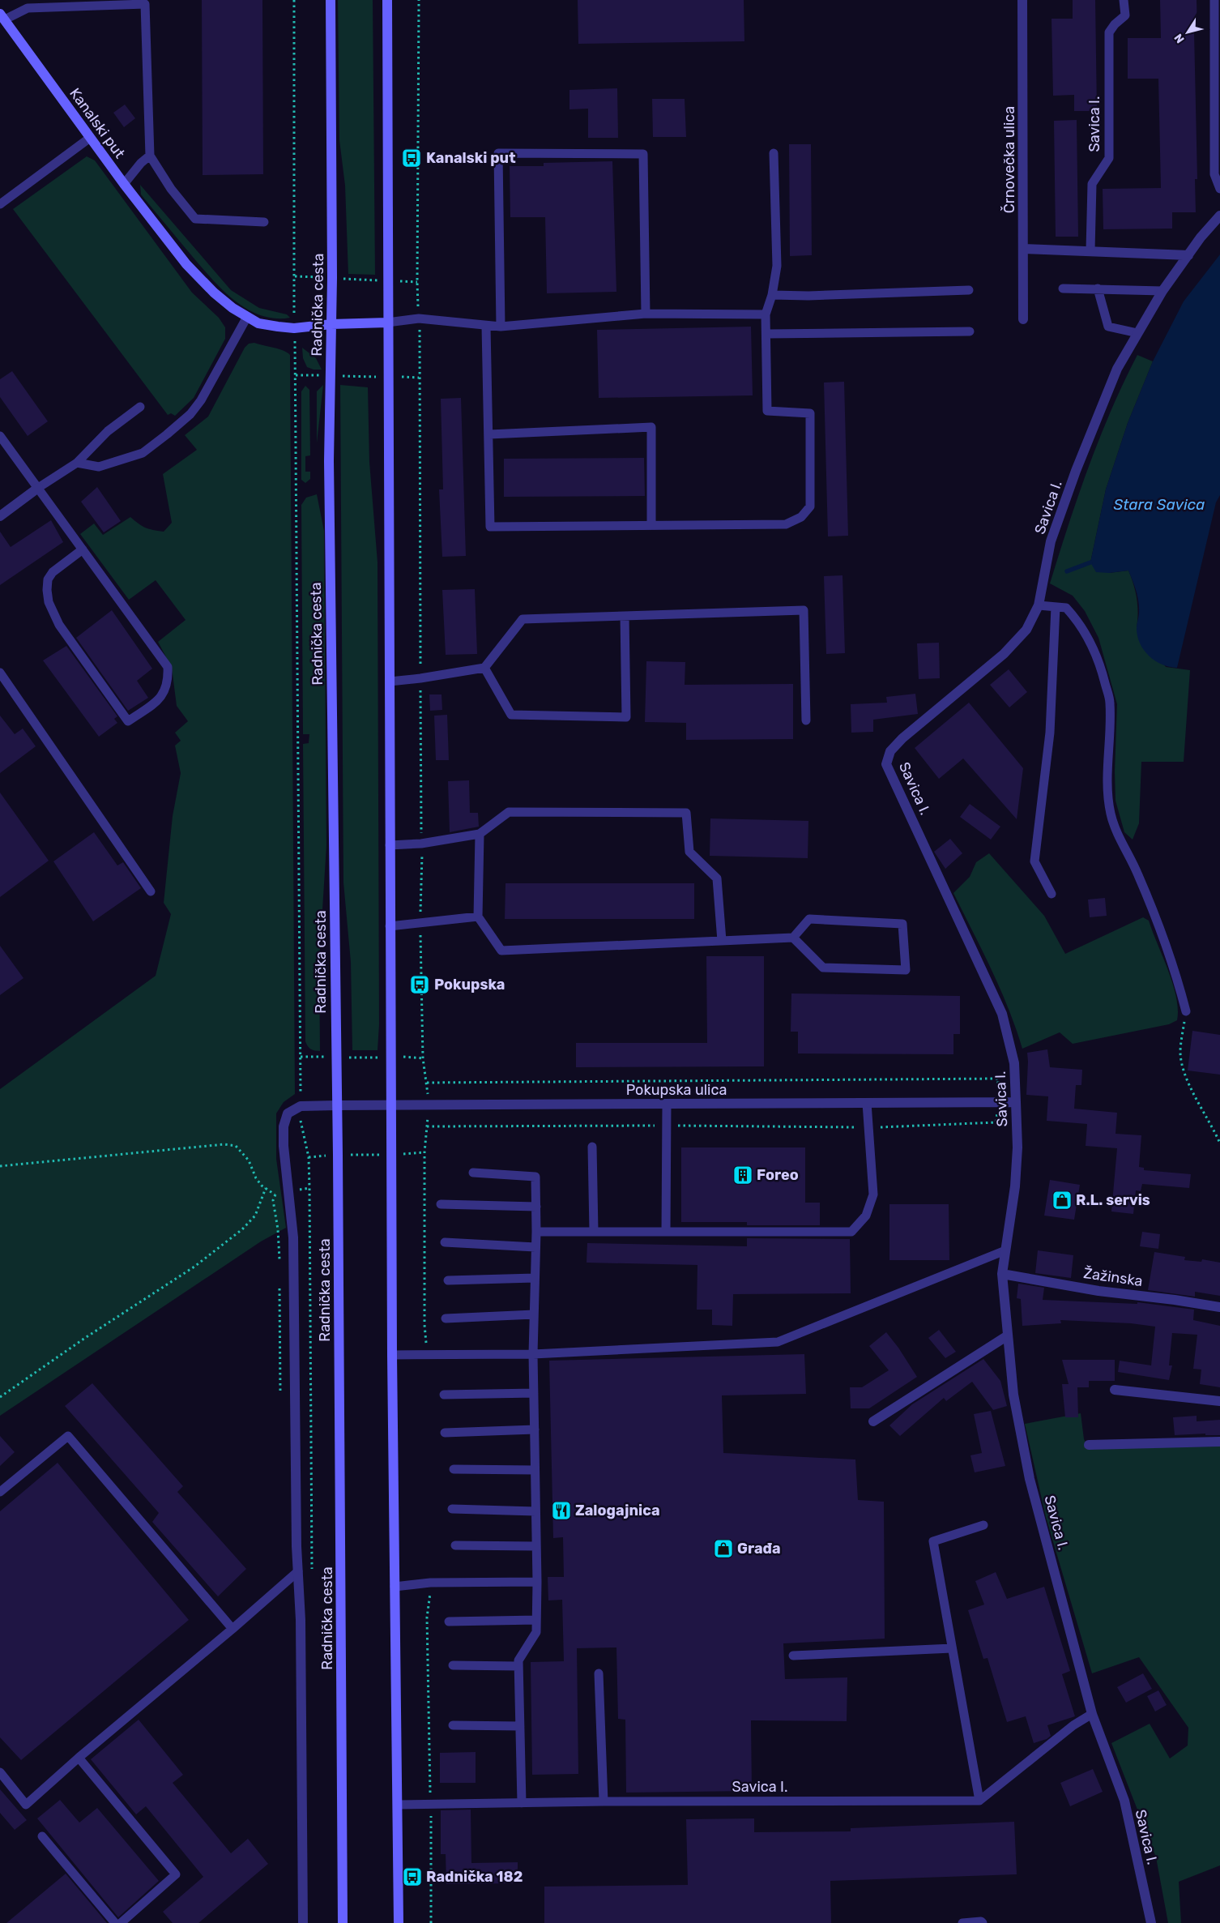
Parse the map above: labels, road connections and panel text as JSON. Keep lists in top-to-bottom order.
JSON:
{
  "streets": {
    "main road": ["Kanalski put", "Radnička cesta"],
    "street": [
      "Savica I.",
      "Črnovečka ulica",
      "Pokupska ulica",
      "Žažinska"
    ]
  },
  "crossings": [
    ["Kanalski put", "Radnička cesta"],
    ["Savica I.", "Pokupska ulica"],
    ["Savica I.", "Žažinska"],
    ["Radnička cesta", "Pokupska ulica"]
  ],
  "water": ["Stara Savica"],
  "places": {
    "bus stop": ["Kanalski put", "Pokupska", "Radnička 182"],
    "building": ["Foreo"],
    "shop": ["R.L. servis", "Građa"],
    "restaurant": ["Zalogajnica"]
  },
  "north": "bottom left"
}
